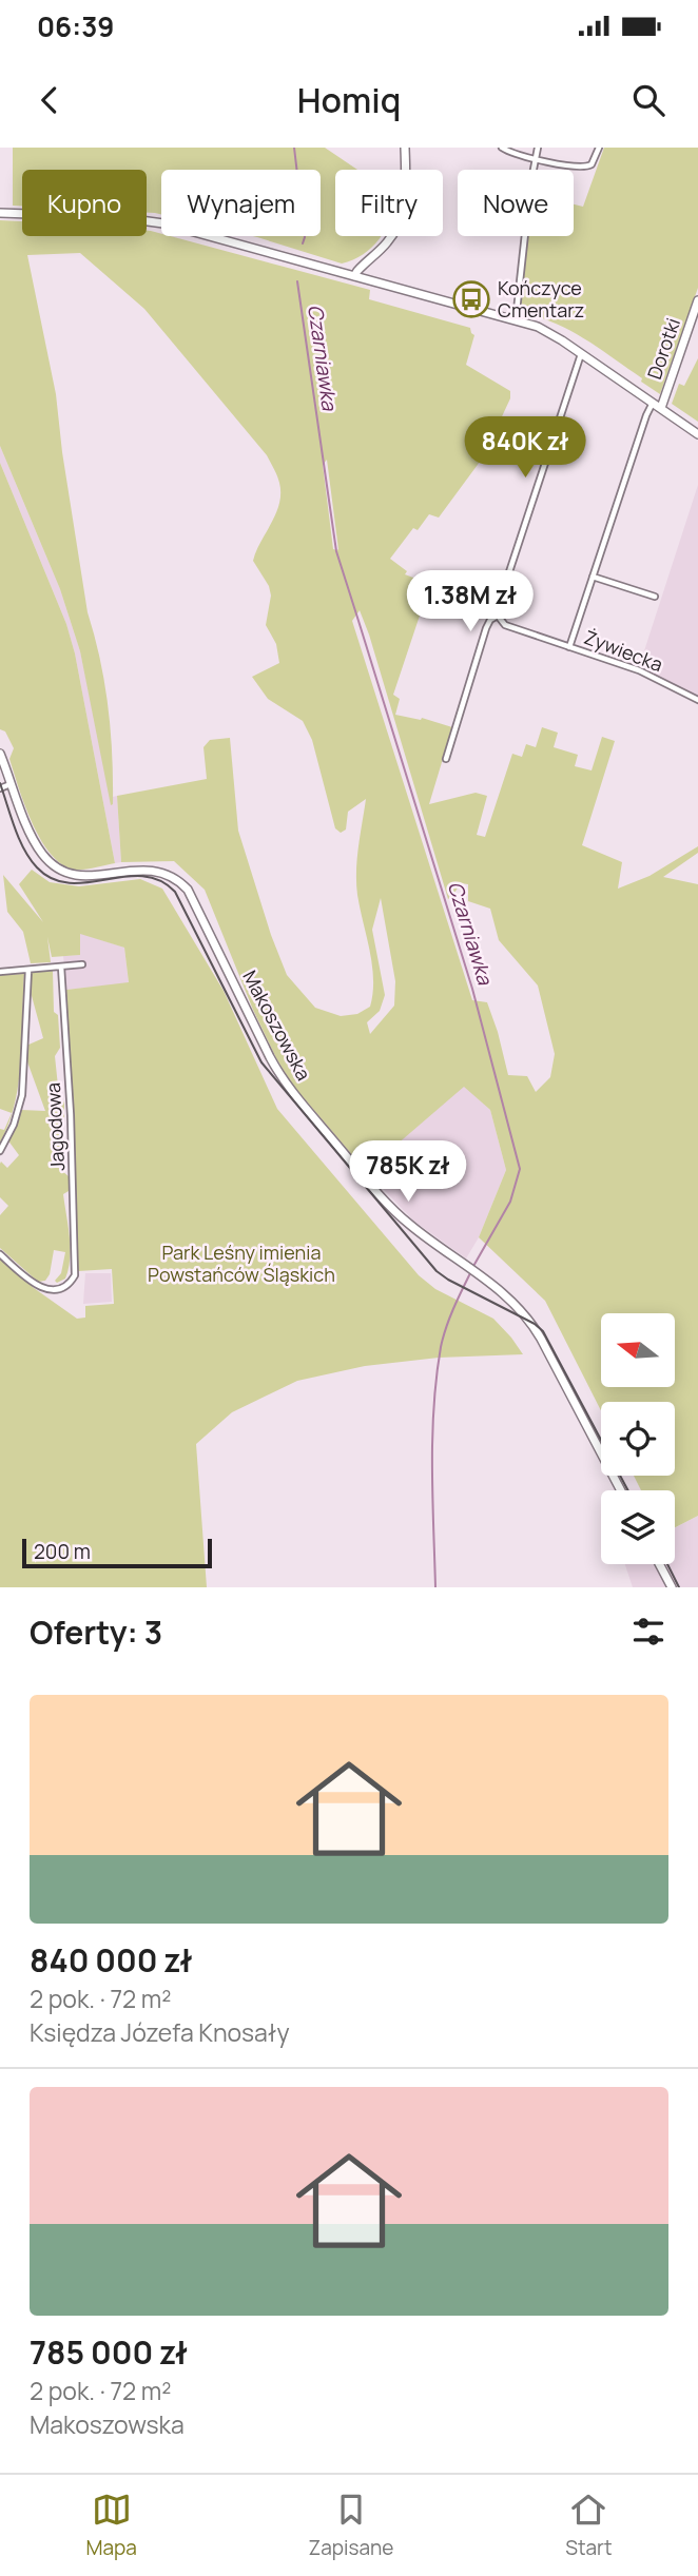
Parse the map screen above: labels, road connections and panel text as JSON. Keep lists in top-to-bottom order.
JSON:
{
  "streets": {
    "main road": ["Dorotki", "Makoszowska"],
    "street": ["Żywiecka", "Jagodowa"]
  },
  "water": ["Czarniawka"],
  "parks": ["Park Leśny imienia Powstańców Śląskich"],
  "places": {
    "bus stop": ["Kończyce Cmentarz"]
  },
  "scale_bar": "200 m",
  "north": "left",
  "page": {
    "status": "06:39",
    "header": "Homiq",
    "chip": [
      "Kupno",
      "Wynajem",
      "Filtry",
      "Nowe"
    ],
    "price": ["840K zł", "1.38M zł", "785K zł"],
    "scale": "200 m",
    "heading": "Oferty: 3",
    "list": [
      {
        "name": "840 000 zł",
        "note": "2 pok. · 72 m² · Księdza Józefa Knosały"
      },
      {
        "name": "785 000 zł",
        "note": "2 pok. · 72 m² · Makoszowska"
      }
    ],
    "tabs": ["Mapa", "Zapisane", "Start"]
  }
}
